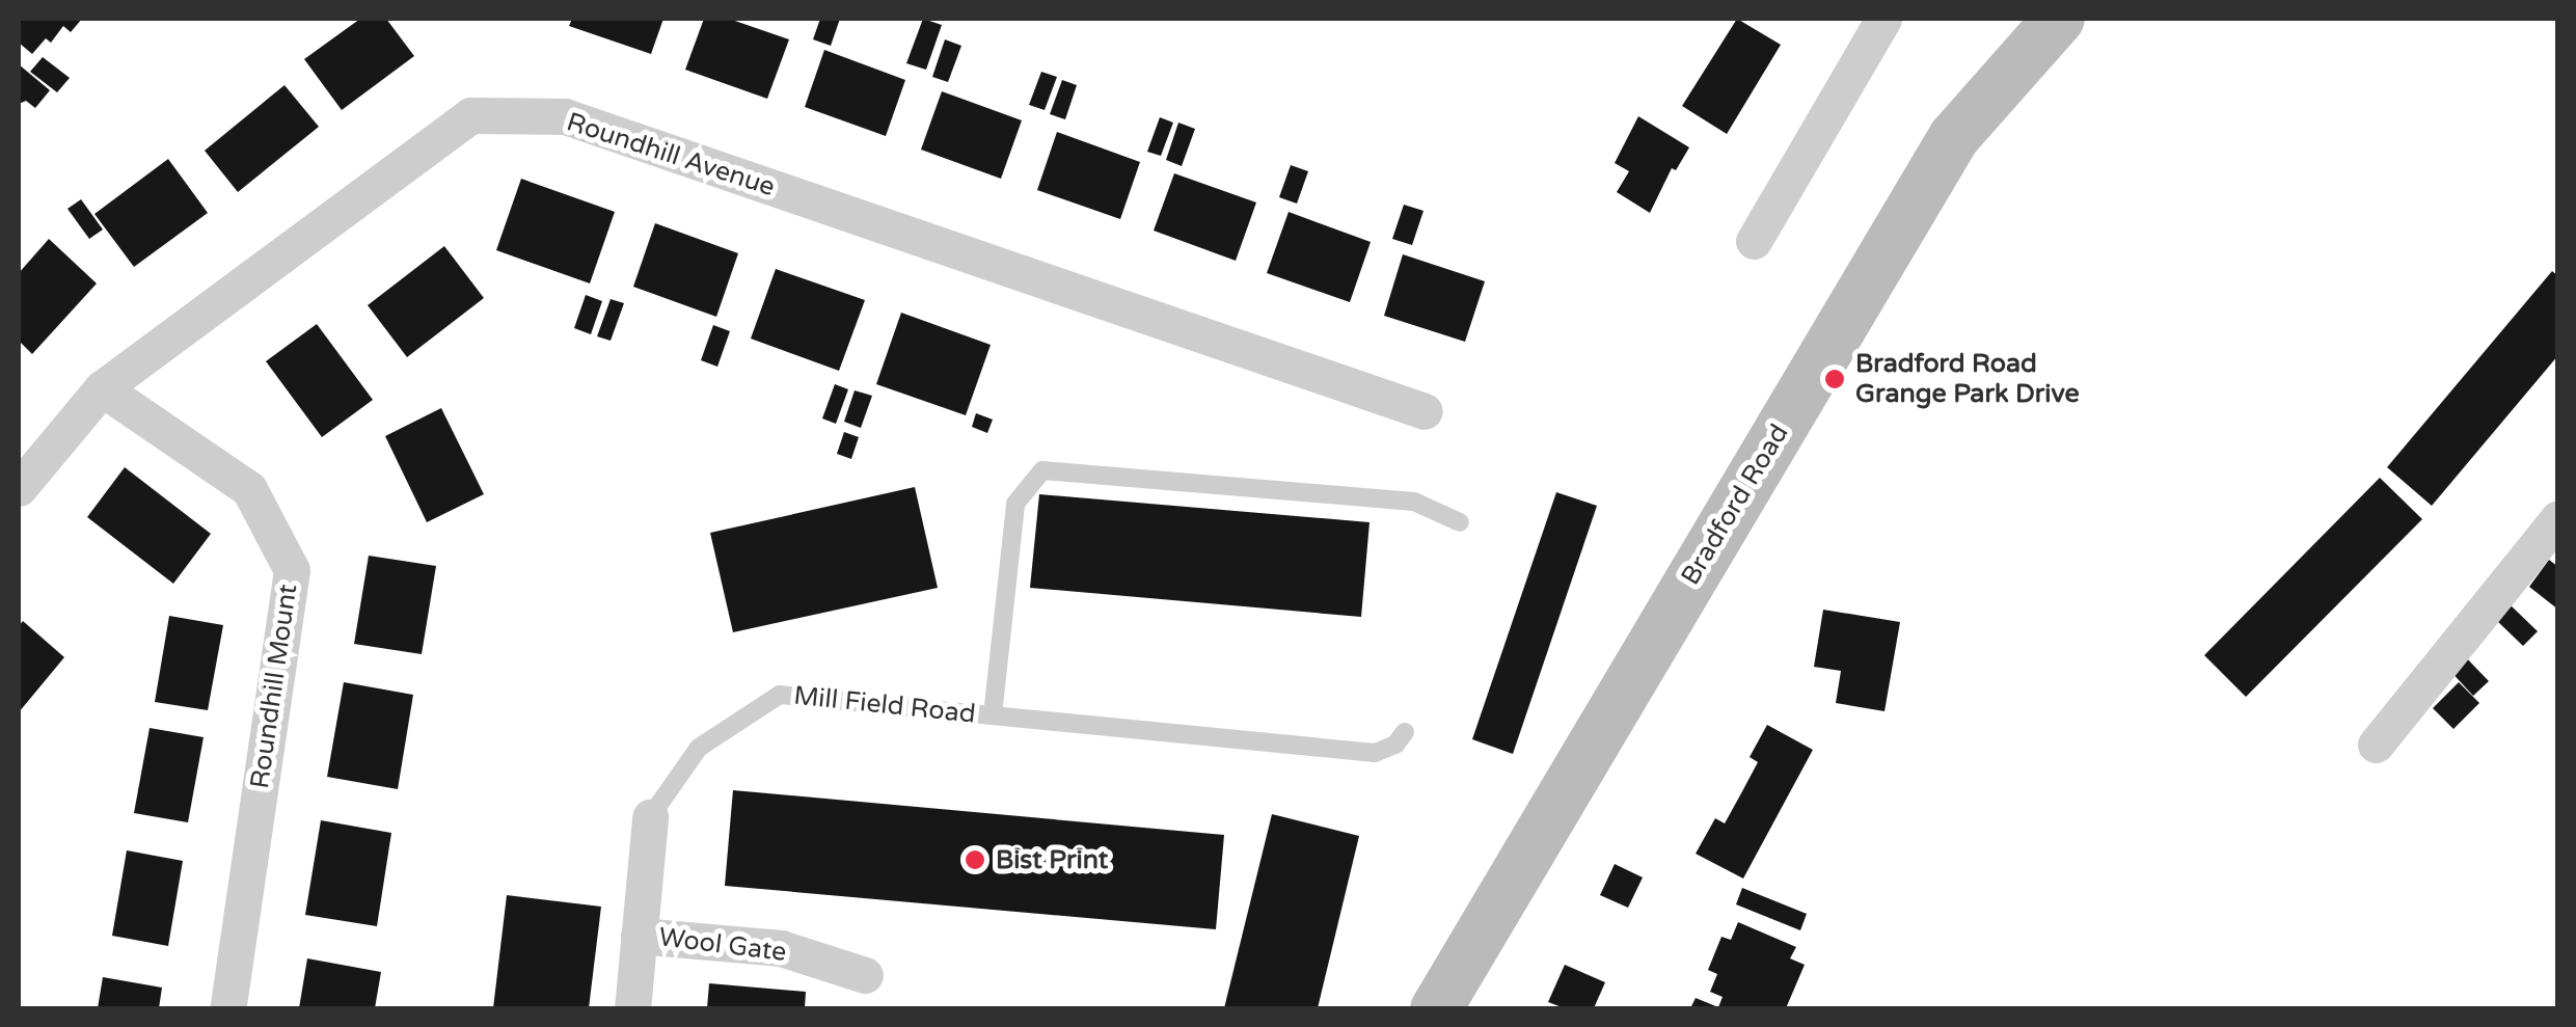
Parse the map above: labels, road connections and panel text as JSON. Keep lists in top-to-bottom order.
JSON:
{
  "streets": {
    "main road": ["Bradford Road"],
    "street": [
      "Roundhill Avenue",
      "Roundhill Mount",
      "Mill Field Road",
      "Wool Gate"
    ]
  },
  "crossings": [
    ["Roundhill Avenue", "Roundhill Mount"],
    ["Mill Field Road", "Wool Gate"]
  ],
  "places": ["Bradford Road Grange Park Drive", "Bist Print"]
}
